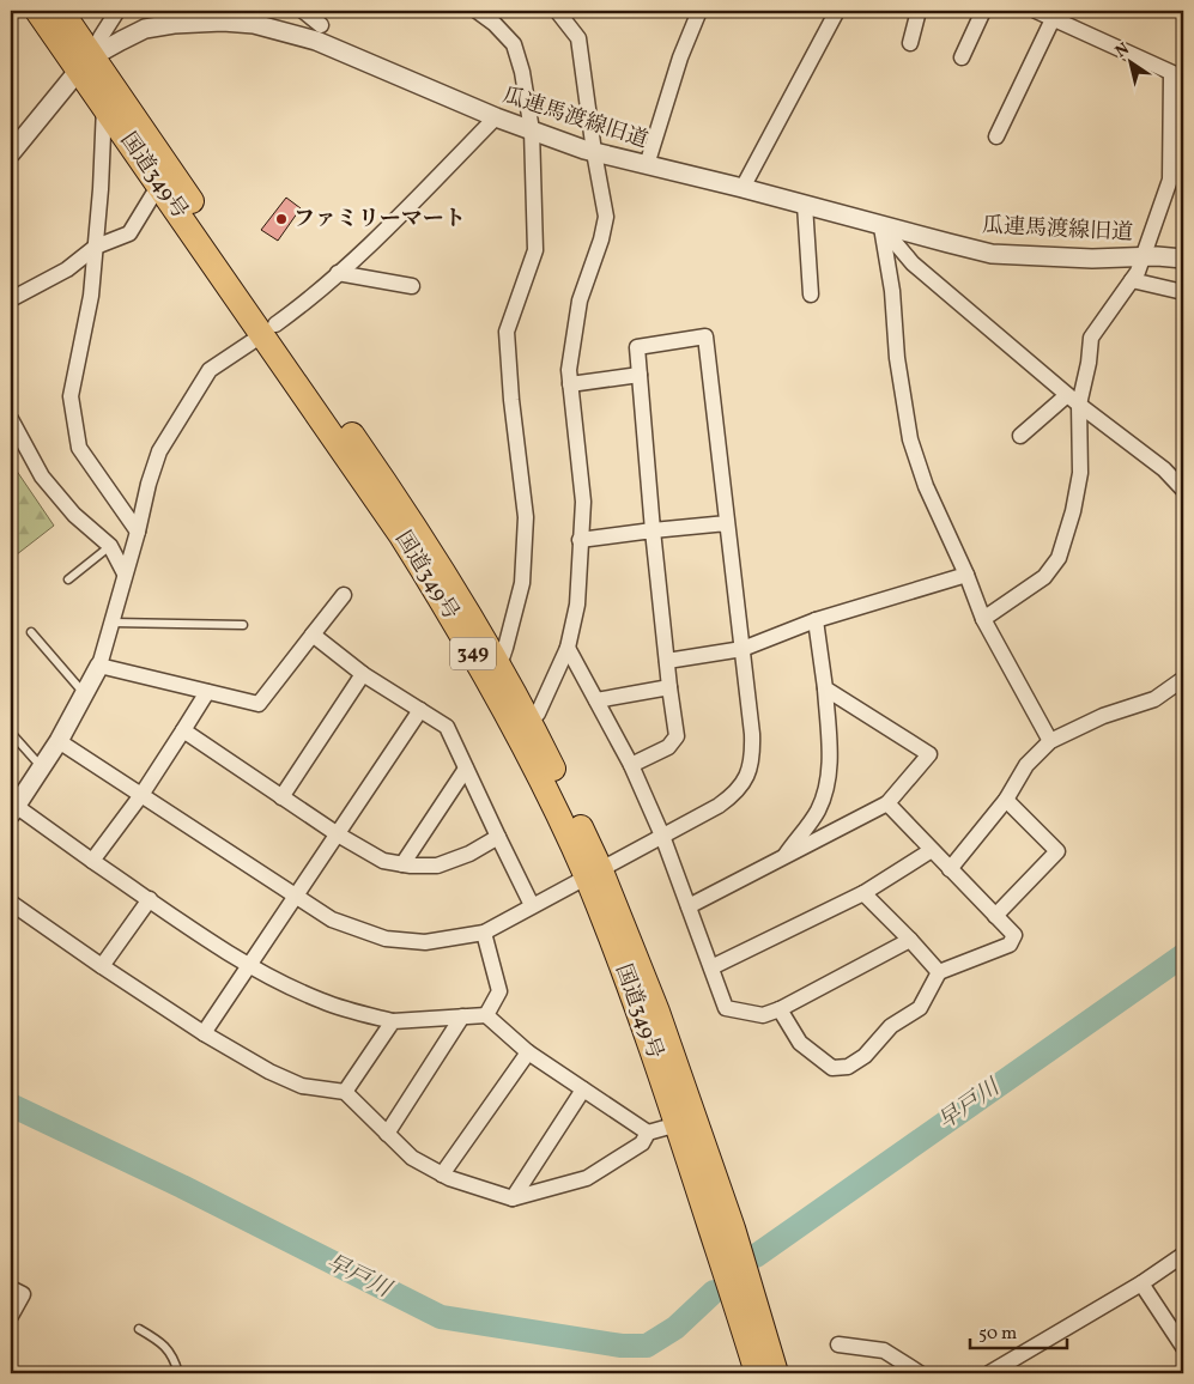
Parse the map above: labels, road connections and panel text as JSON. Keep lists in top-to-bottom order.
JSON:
{
  "streets": {
    "highway": ["国道349号", "349"],
    "street": ["瓜連馬渡線旧道"]
  },
  "crossings": [
    ["瓜連馬渡線旧道", "国道349号"]
  ],
  "water": ["早戸川"],
  "places": ["ファミリーマート"],
  "scale_bar": "50 m",
  "north": "top left"
}
